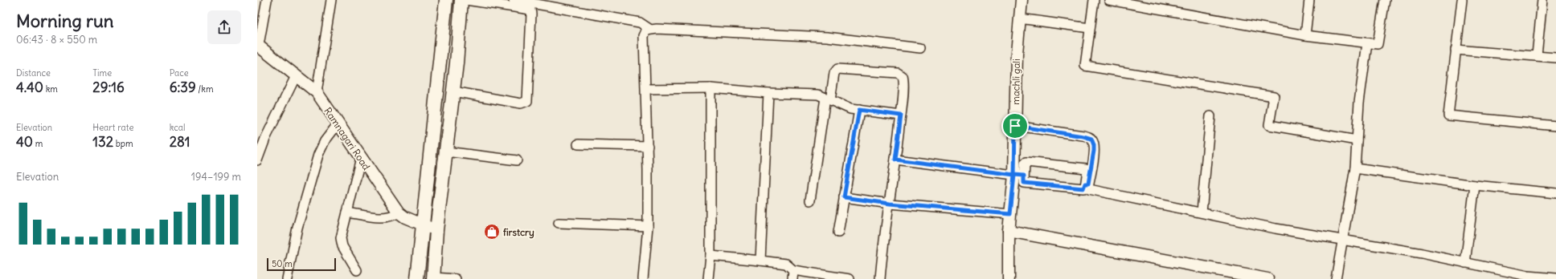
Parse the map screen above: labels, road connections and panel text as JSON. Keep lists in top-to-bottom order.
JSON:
{
  "streets": {
    "street": ["machli gali", "Ramnagari Road"]
  },
  "places": {
    "shop": ["firstcry"]
  },
  "scale_bar": "50 m",
  "page": {
    "heading": ["Morning run", "06:43 · 8 × 550 m"],
    "stats": [
      ["Distance", "4.40 km"],
      ["Time", "29:16"],
      ["Pace", "6:39 /km"],
      ["Elevation", "40 m"],
      ["Heart rate", "132 bpm"],
      ["kcal", "281"]
    ],
    "chart": ["Elevation", "194–199 m"],
    "scale": "50 m"
  }
}
